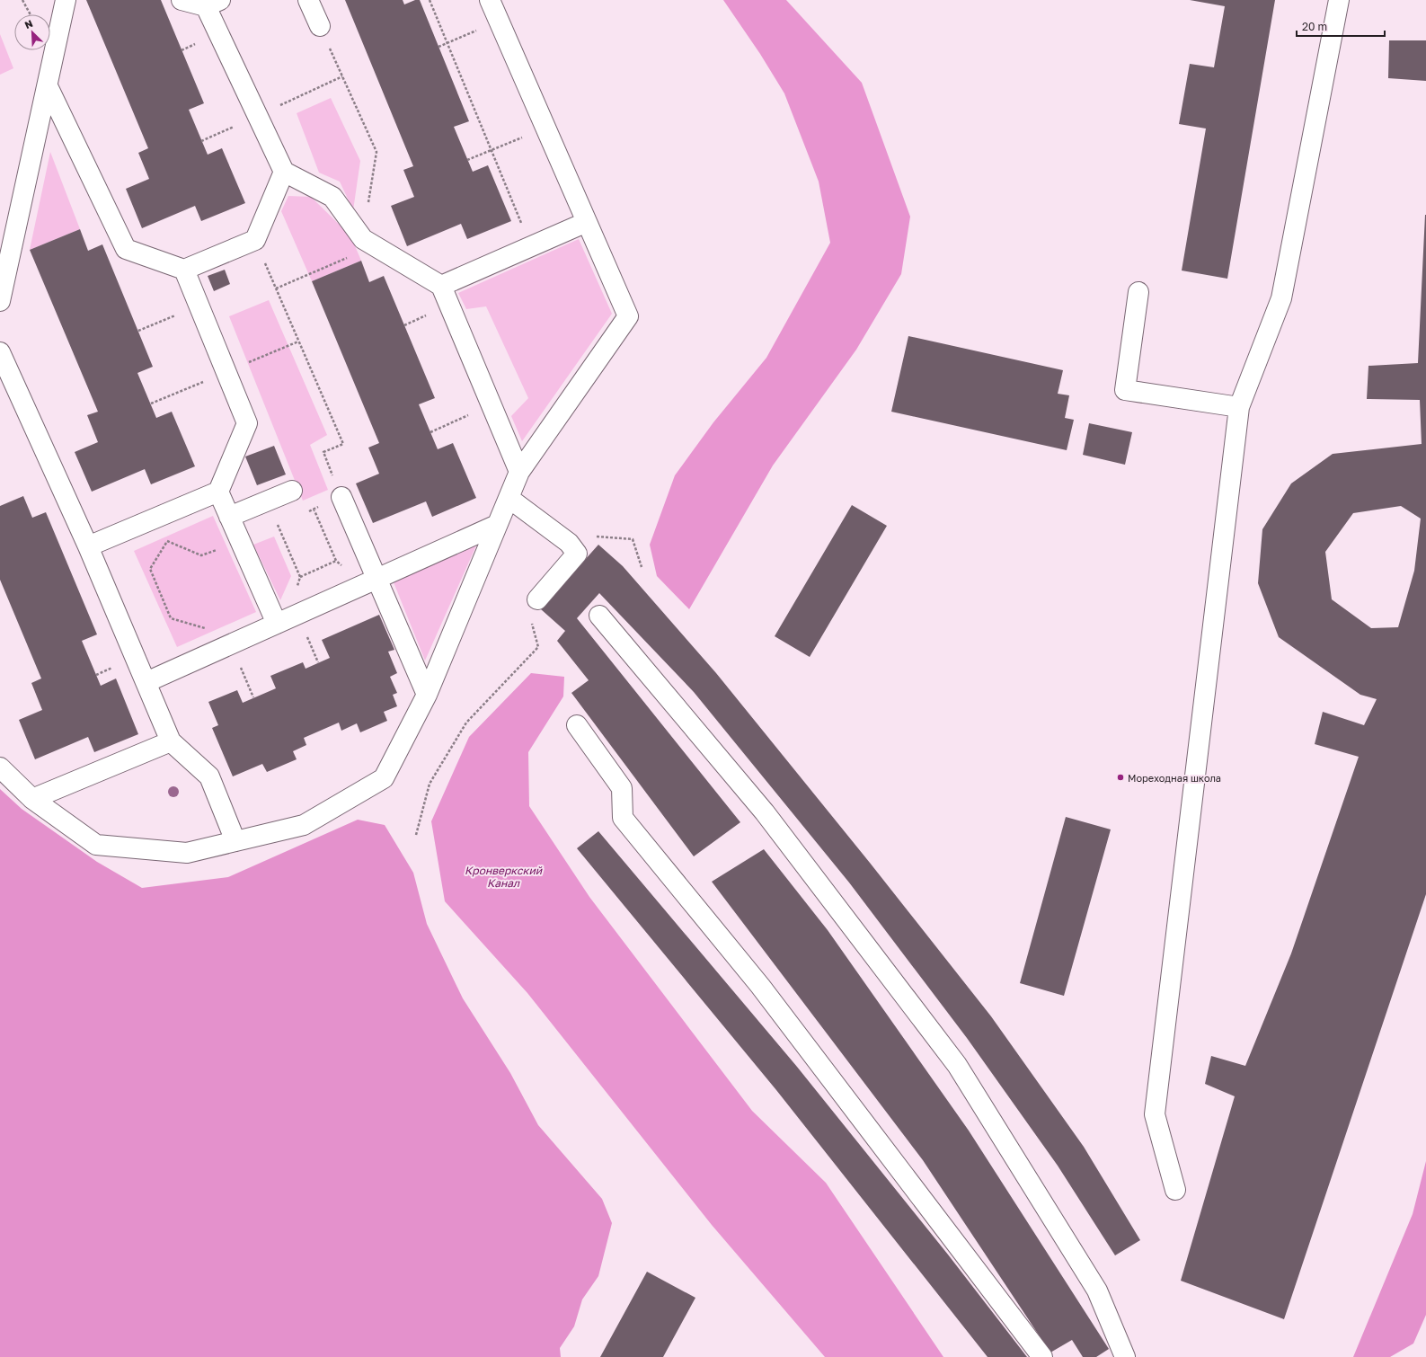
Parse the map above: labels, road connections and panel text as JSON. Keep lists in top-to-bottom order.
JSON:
{
  "water": ["Кронверкский Канал"],
  "places": ["Мореходная школа"],
  "scale_bar": "20 m",
  "north": "top left"
}
